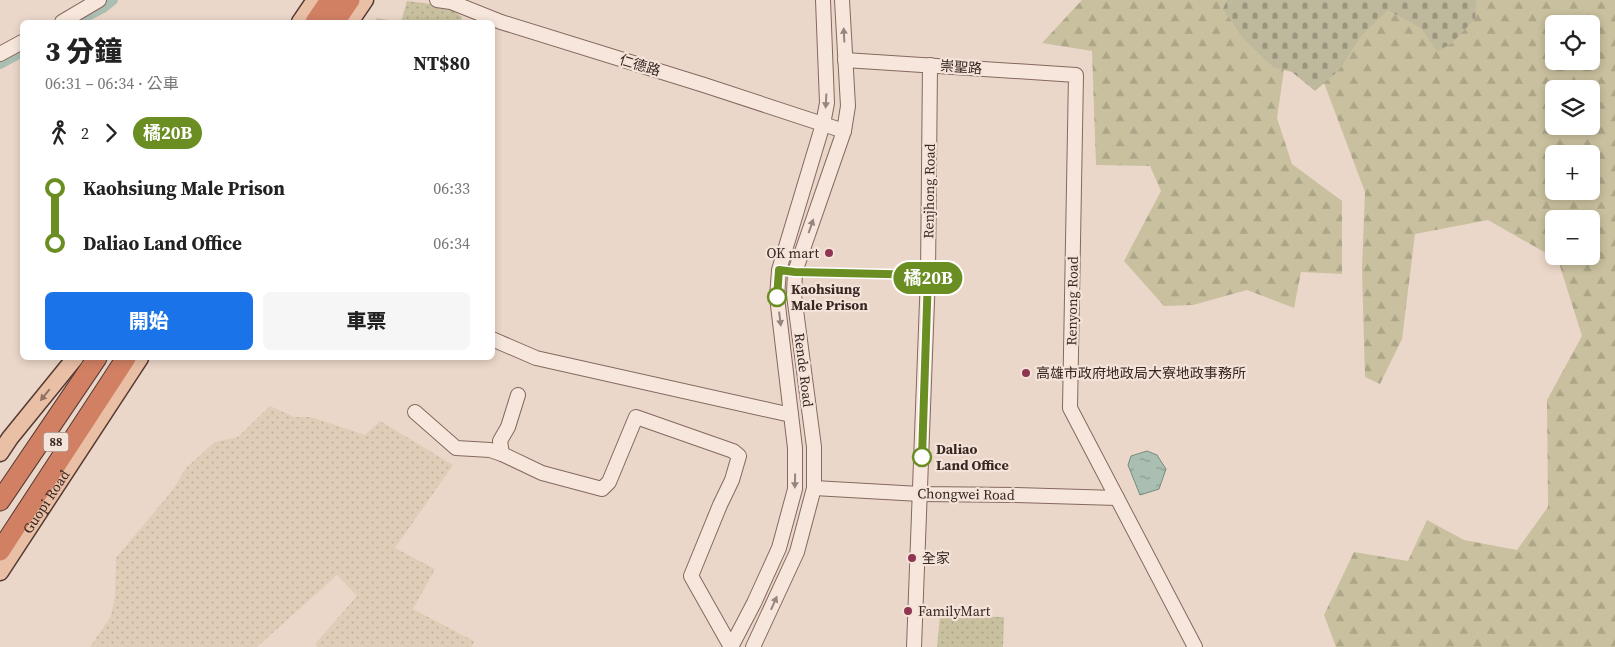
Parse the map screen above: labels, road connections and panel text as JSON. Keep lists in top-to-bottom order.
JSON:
{
  "streets": {
    "highway": ["88"],
    "main road": ["Guopi Road"],
    "street": [
      "仁德路",
      "崇聖路",
      "Renjhong Road",
      "Renyong Road",
      "Rende Road",
      "Chongwei Road"
    ]
  },
  "crossings": [
    ["仁德路", "Rende Road"],
    ["崇聖路", "Renjhong Road"],
    ["崇聖路", "Renyong Road"],
    ["崇聖路", "Rende Road"],
    ["Renjhong Road", "Chongwei Road"],
    ["Renyong Road", "Chongwei Road"],
    ["Rende Road", "Chongwei Road"]
  ],
  "places": [
    "OK mart",
    "Kaohsiung Male Prison",
    "高雄市政府地政局大寮地政事務所",
    "Daliao Land Office",
    "全家",
    "FamilyMart"
  ],
  "lines": ["bus line 橘20B"],
  "page": {
    "on_map": "橘20B",
    "map_buttons": ["+", "−"],
    "heading": ["3 分鐘", "06:31 – 06:34 · 公車", "NT$80"],
    "legs": ["2", "橘20B"],
    "list": [
      {
        "name": "Kaohsiung Male Prison",
        "value": "06:33"
      },
      {
        "name": "Daliao Land Office",
        "value": "06:34"
      }
    ],
    "buttons": ["開始", "車票"]
  }
}
